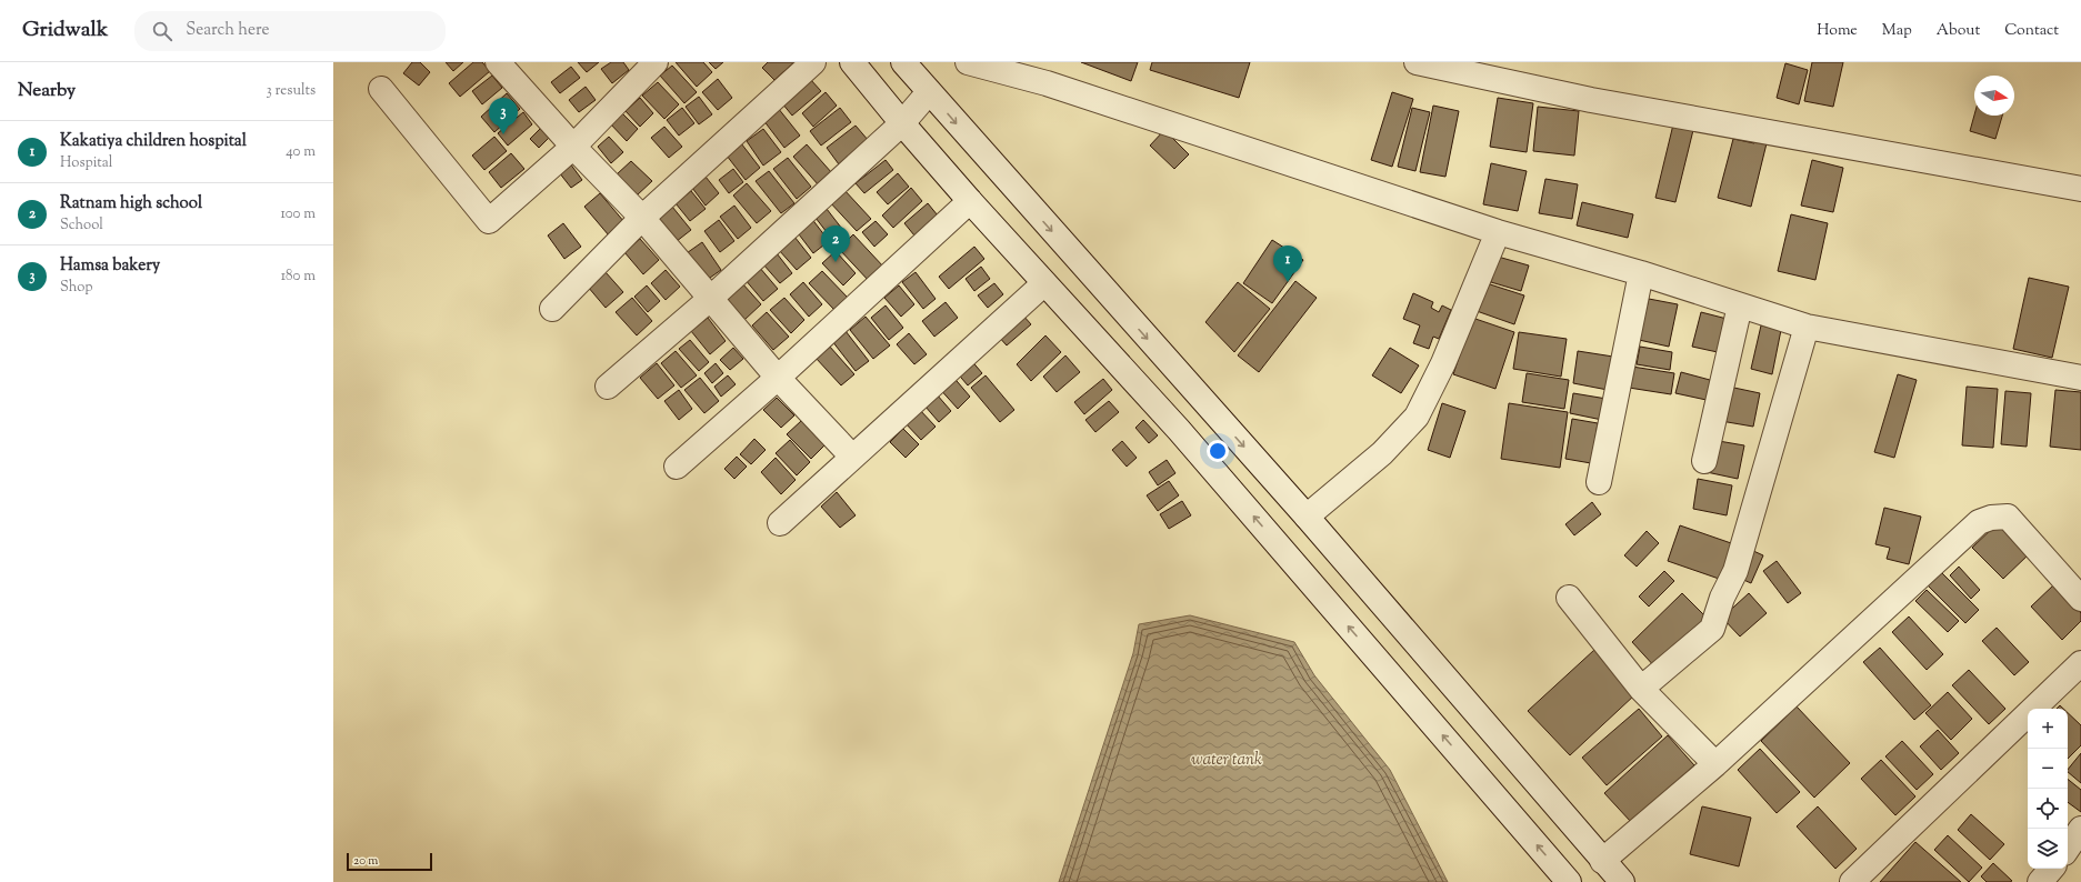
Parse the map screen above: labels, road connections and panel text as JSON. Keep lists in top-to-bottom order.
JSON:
{
  "water": ["water tank"],
  "scale_bar": "20 m",
  "north": "right",
  "page": {
    "header": "Gridwalk",
    "search": "Search here",
    "nav": [
      "Home",
      "Map",
      "About",
      "Contact"
    ],
    "heading": ["Nearby", "3 results"],
    "pins": ["3", "2", "1"],
    "list": [
      {
        "mark": "1",
        "name": "Kakatiya children hospital",
        "note": "Hospital",
        "value": "40 m"
      },
      {
        "mark": "2",
        "name": "Ratnam high school",
        "note": "School",
        "value": "100 m"
      },
      {
        "mark": "3",
        "name": "Hamsa bakery",
        "note": "Shop",
        "value": "180 m"
      }
    ],
    "map_buttons": ["+", "−"],
    "scale": "20 m"
  }
}
